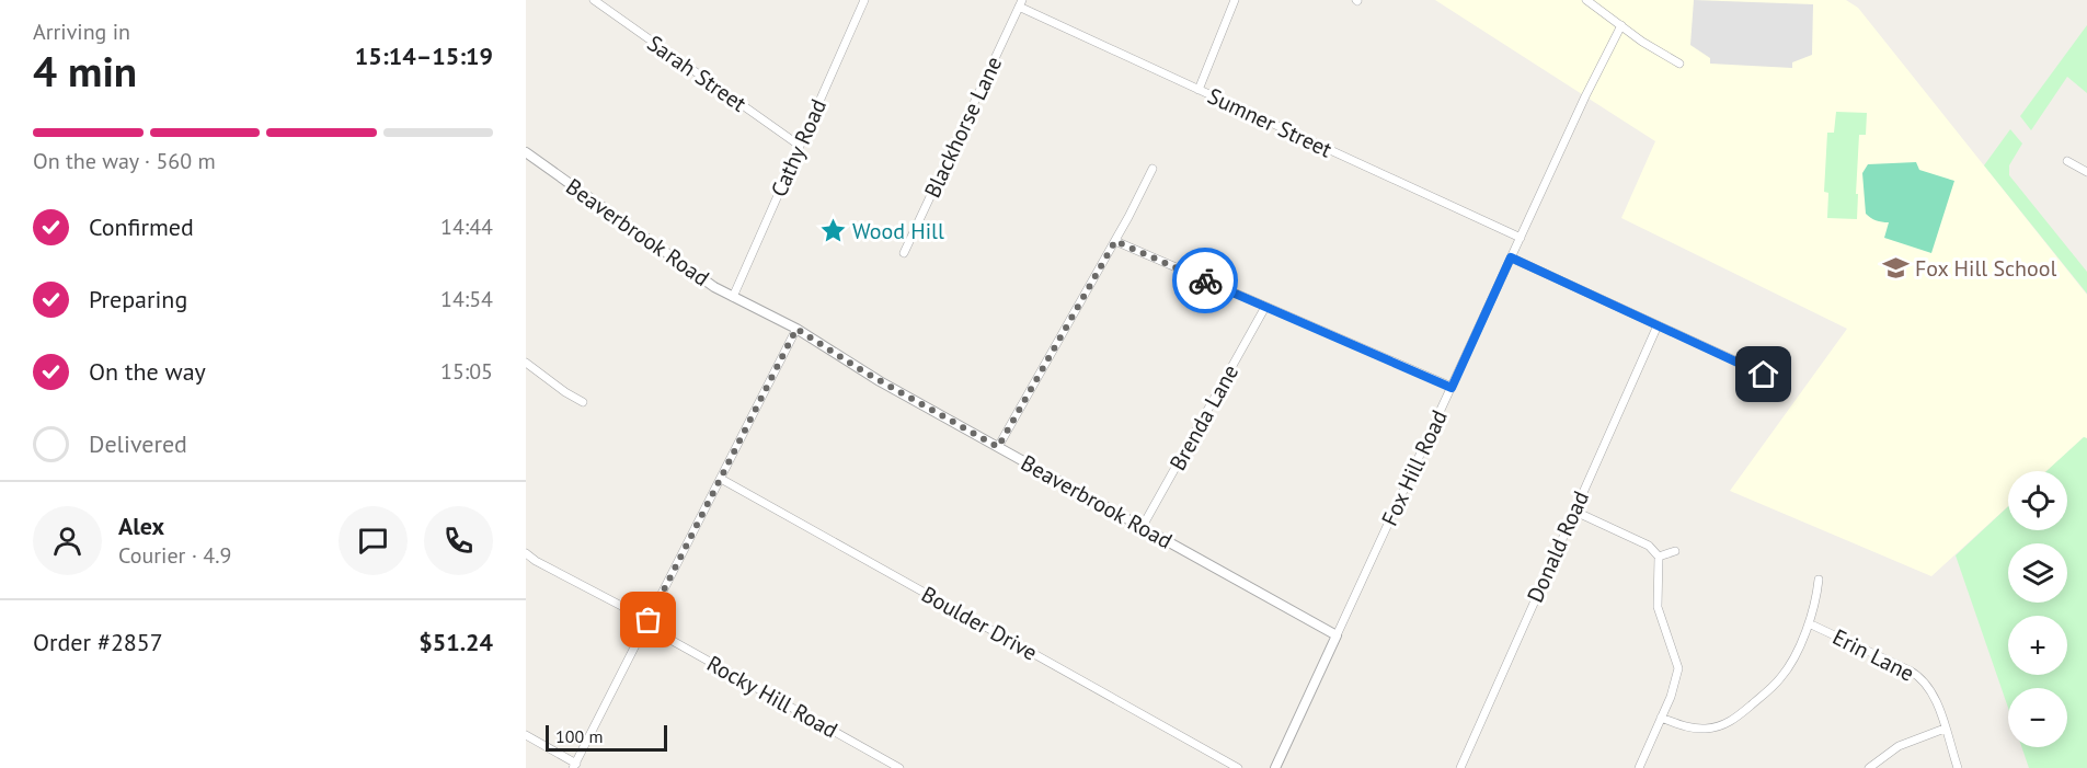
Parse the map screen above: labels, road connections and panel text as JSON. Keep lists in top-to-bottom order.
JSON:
{
  "streets": {
    "street": [
      "Sarah Street",
      "Sumner Street",
      "Blackhorse Lane",
      "Cathy Road",
      "Beaverbrook Road",
      "Brenda Lane",
      "Fox Hill Road",
      "Donald Road",
      "Boulder Drive",
      "Erin Lane",
      "Rocky Hill Road"
    ]
  },
  "crossings": [
    ["Sarah Street", "Cathy Road"],
    ["Sumner Street", "Blackhorse Lane"],
    ["Sumner Street", "Fox Hill Road"],
    ["Cathy Road", "Beaverbrook Road"],
    ["Beaverbrook Road", "Brenda Lane"],
    ["Beaverbrook Road", "Fox Hill Road"]
  ],
  "places": {
    "place": ["Wood Hill"],
    "school or university": ["Fox Hill School"]
  },
  "scale_bar": "100 m",
  "page": {
    "heading": ["4 min", "Arriving in", "15:14–15:19"],
    "panel": [
      "Alex",
      "Courier · 4.9",
      "Order #2857",
      "$51.24"
    ],
    "bar": "On the way · 560 m",
    "list": [
      ["Confirmed", "14:44"],
      ["Preparing", "14:54"],
      ["On the way", "15:05"],
      "Delivered"
    ],
    "map_buttons": ["+", "−"],
    "scale": "100 m"
  }
}
